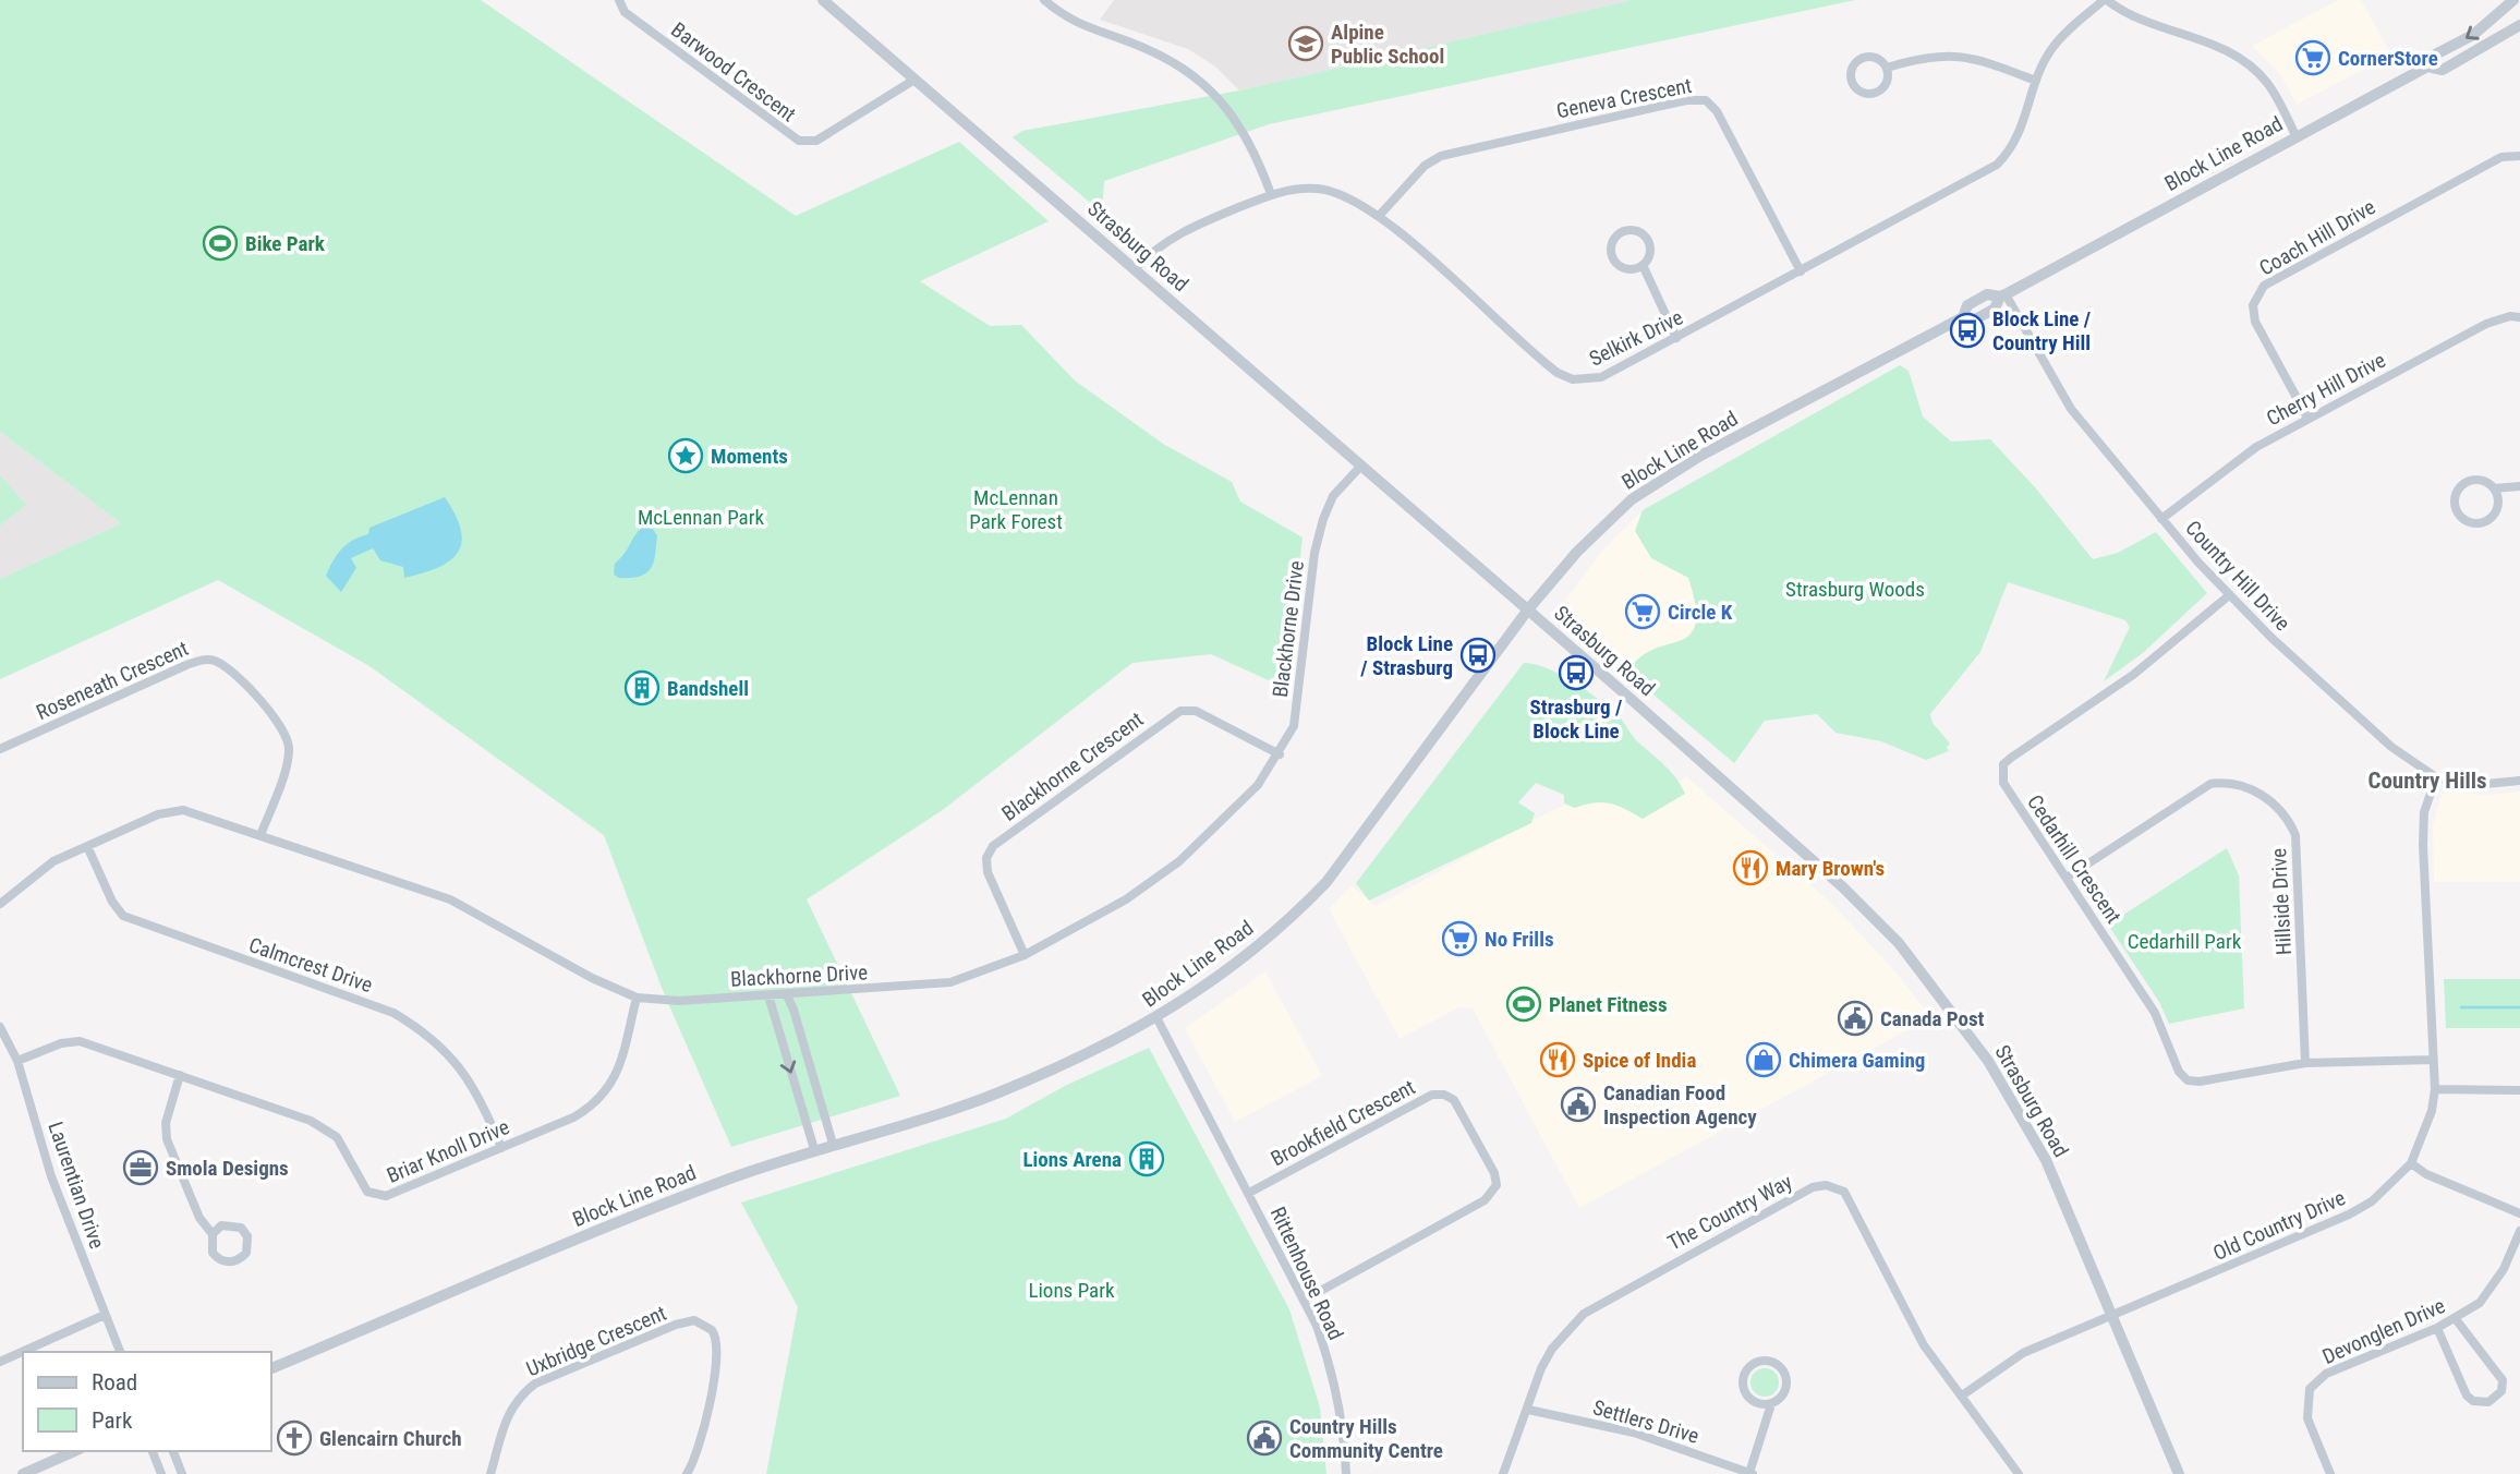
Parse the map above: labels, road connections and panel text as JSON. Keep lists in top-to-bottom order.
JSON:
{
  "streets": {
    "street": [
      "Barwood Crescent",
      "Geneva Crescent",
      "Block Line Road",
      "Coach Hill Drive",
      "Strasburg Road",
      "Selkirk Drive",
      "Cherry Hill Drive",
      "Country Hill Drive",
      "Blackhorne Drive",
      "Roseneath Crescent",
      "Blackhorne Crescent",
      "Cedarhill Crescent",
      "Hillside Drive",
      "Calmcrest Drive",
      "Brookfield Crescent",
      "Briar Knoll Drive",
      "Laurentian Drive",
      "The Country Way",
      "Old Country Drive",
      "Rittenhouse Road",
      "Devonglen Drive",
      "Uxbridge Crescent",
      "Settlers Drive"
    ]
  },
  "crossings": [
    ["Barwood Crescent", "Strasburg Road"],
    ["Geneva Crescent", "Selkirk Drive"],
    ["Block Line Road", "Strasburg Road"],
    ["Block Line Road", "Country Hill Drive"],
    ["Block Line Road", "Rittenhouse Road"],
    ["Coach Hill Drive", "Cherry Hill Drive"],
    ["Strasburg Road", "Selkirk Drive"],
    ["Strasburg Road", "Blackhorne Drive"],
    ["Strasburg Road", "Old Country Drive"],
    ["Cherry Hill Drive", "Country Hill Drive"],
    ["Country Hill Drive", "Cedarhill Crescent"],
    ["Country Hill Drive", "Old Country Drive"],
    ["Blackhorne Drive", "Roseneath Crescent"],
    ["Blackhorne Drive", "Blackhorne Crescent"],
    ["Blackhorne Drive", "Calmcrest Drive"],
    ["Blackhorne Drive", "Briar Knoll Drive"],
    ["Cedarhill Crescent", "Hillside Drive"],
    ["Cedarhill Crescent", "Old Country Drive"],
    ["Calmcrest Drive", "Briar Knoll Drive"],
    ["Brookfield Crescent", "Rittenhouse Road"],
    ["Briar Knoll Drive", "Laurentian Drive"],
    ["The Country Way", "Old Country Drive"],
    ["The Country Way", "Settlers Drive"]
  ],
  "districts": ["Country Hills"],
  "parks": [
    "McLennan Park Forest",
    "McLennan Park",
    "Strasburg Woods",
    "Cedarhill Park",
    "Lions Park"
  ],
  "places": {
    "school or university": ["Alpine Public School"],
    "supermarket": ["CornerStore", "Circle K", "No Frills"],
    "sports": ["Bike Park", "Planet Fitness"],
    "bus stop": ["Block Line / Country Hill", "Block Line / Strasburg", "Strasburg / Block Line"],
    "place": ["Moments"],
    "building": ["Bandshell", "Lions Arena"],
    "restaurant": ["Mary Brown's", "Spice of India"],
    "public building": ["Canada Post", "Canadian Food Inspection Agency", "Country Hills Community Centre"],
    "shop": ["Chimera Gaming"],
    "office": ["Smola Designs"],
    "church": ["Glencairn Church"]
  },
  "legend": ["Road", "Park"]
}
